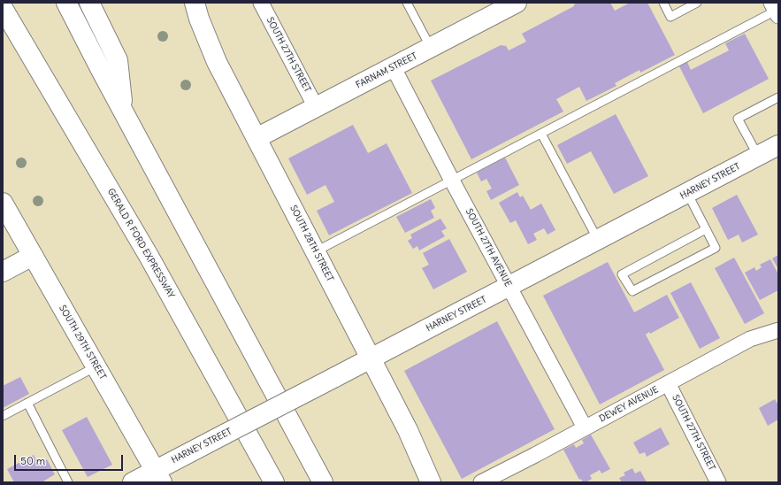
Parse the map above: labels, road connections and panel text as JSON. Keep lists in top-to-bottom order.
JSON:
{
  "streets": {
    "main road": [
      "FARNAM STREET",
      "HARNEY STREET",
      "GERALD R FORD EXPRESSWAY",
      "SOUTH 28TH STREET",
      "SOUTH 29TH STREET"
    ],
    "street": ["SOUTH 27TH STREET", "SOUTH 27TH AVENUE", "DEWEY AVENUE"]
  },
  "crossings": [
    ["SOUTH 27TH STREET", "FARNAM STREET"],
    ["SOUTH 27TH STREET", "DEWEY AVENUE"],
    ["FARNAM STREET", "SOUTH 28TH STREET"],
    ["FARNAM STREET", "SOUTH 27TH AVENUE"],
    ["HARNEY STREET", "SOUTH 28TH STREET"],
    ["HARNEY STREET", "SOUTH 27TH AVENUE"],
    ["HARNEY STREET", "SOUTH 29TH STREET"],
    ["SOUTH 27TH AVENUE", "DEWEY AVENUE"]
  ],
  "scale_bar": "50 m"
}
